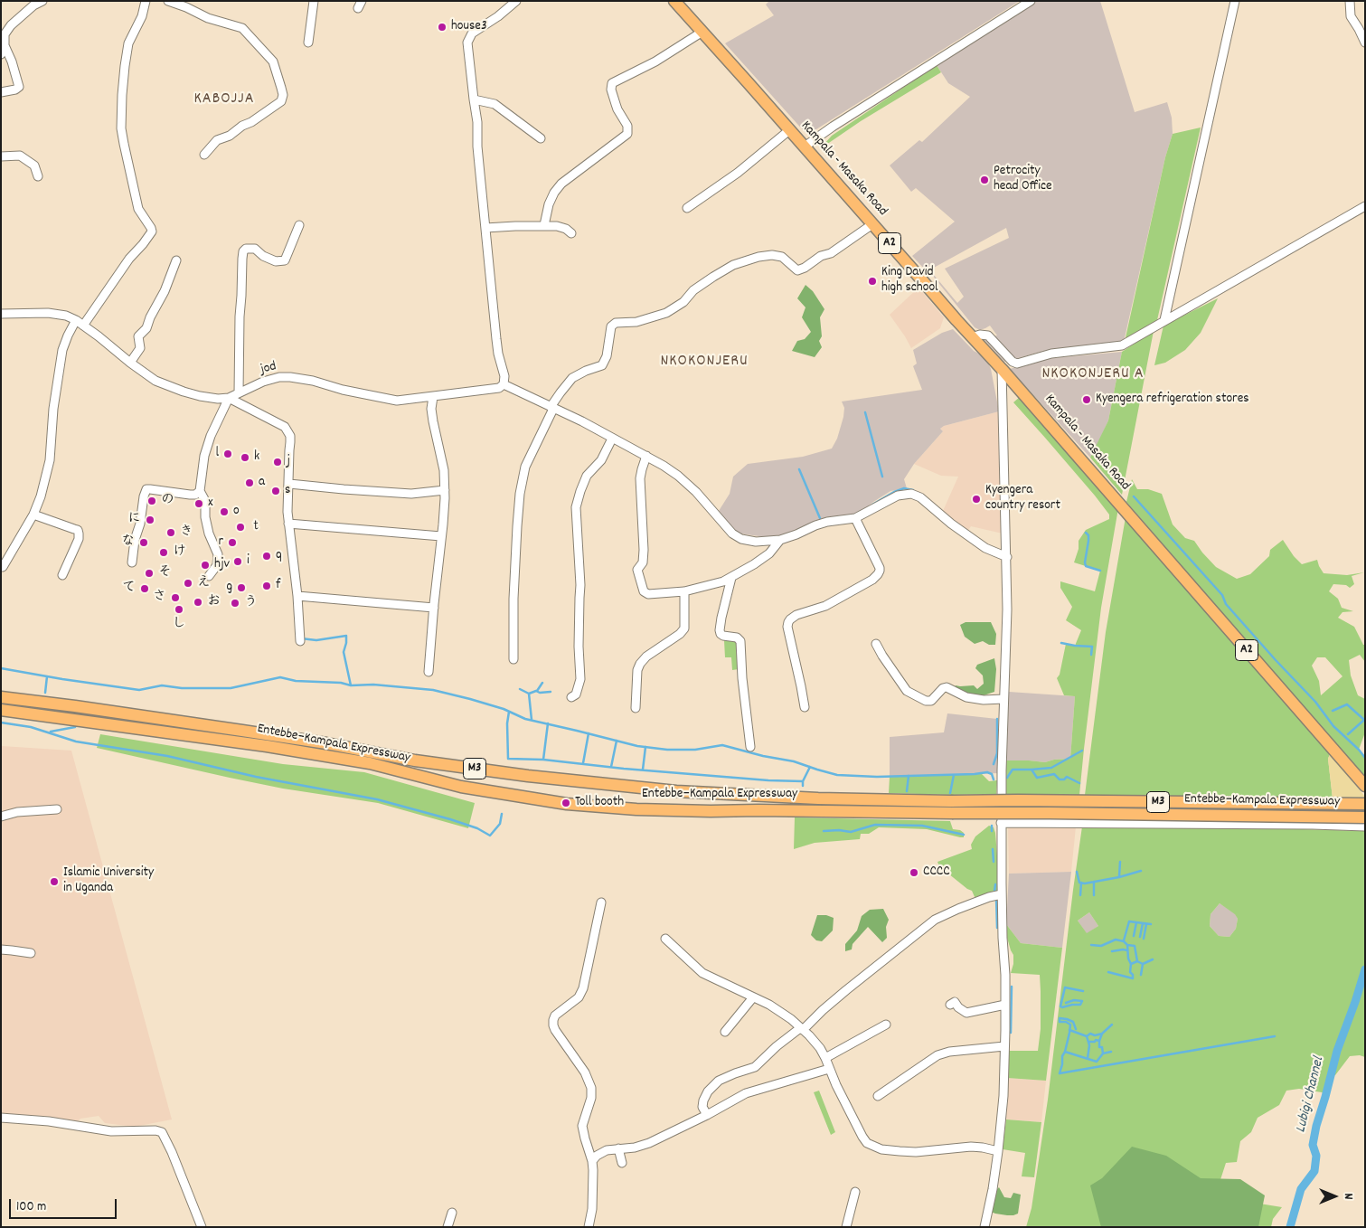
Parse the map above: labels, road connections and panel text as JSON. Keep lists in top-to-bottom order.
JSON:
{
  "streets": {
    "highway": [
      "Kampala - Masaka Road",
      "A2",
      "Entebbe–Kampala Expressway",
      "M3"
    ],
    "street": ["jod"]
  },
  "districts": ["KABOJJA", "NKOKONJERU", "NKOKONJERU A"],
  "water": ["Lubigi Channel"],
  "places": [
    "house3",
    "Petrocity head Office",
    "King David high school",
    "Kyengera refrigeration stores",
    "l",
    "k",
    "j",
    "a",
    "s",
    "Kyengera country resort",
    "の",
    "x",
    "o",
    "に",
    "ｔ",
    "き",
    "な",
    "r",
    "け",
    "q",
    "i",
    "hjv",
    "そ",
    "え",
    "f",
    "g",
    "て",
    "さ",
    "お",
    "う",
    "し",
    "Toll booth",
    "CCCC",
    "Islamic University in Uganda"
  ],
  "scale_bar": "100 m",
  "north": "right"
}
